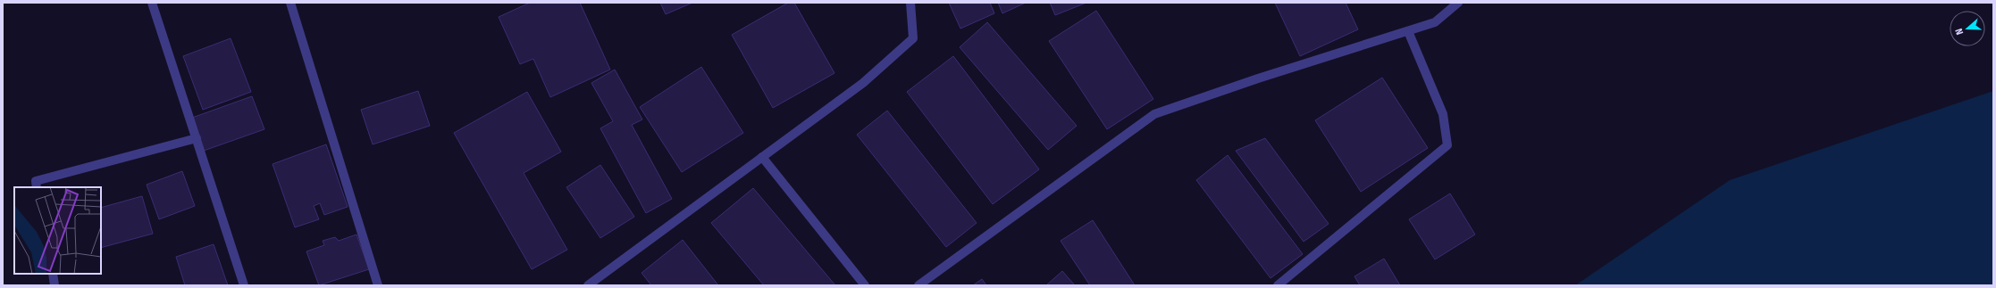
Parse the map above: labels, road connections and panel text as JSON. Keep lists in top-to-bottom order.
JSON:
{
  "north": "left"
}
